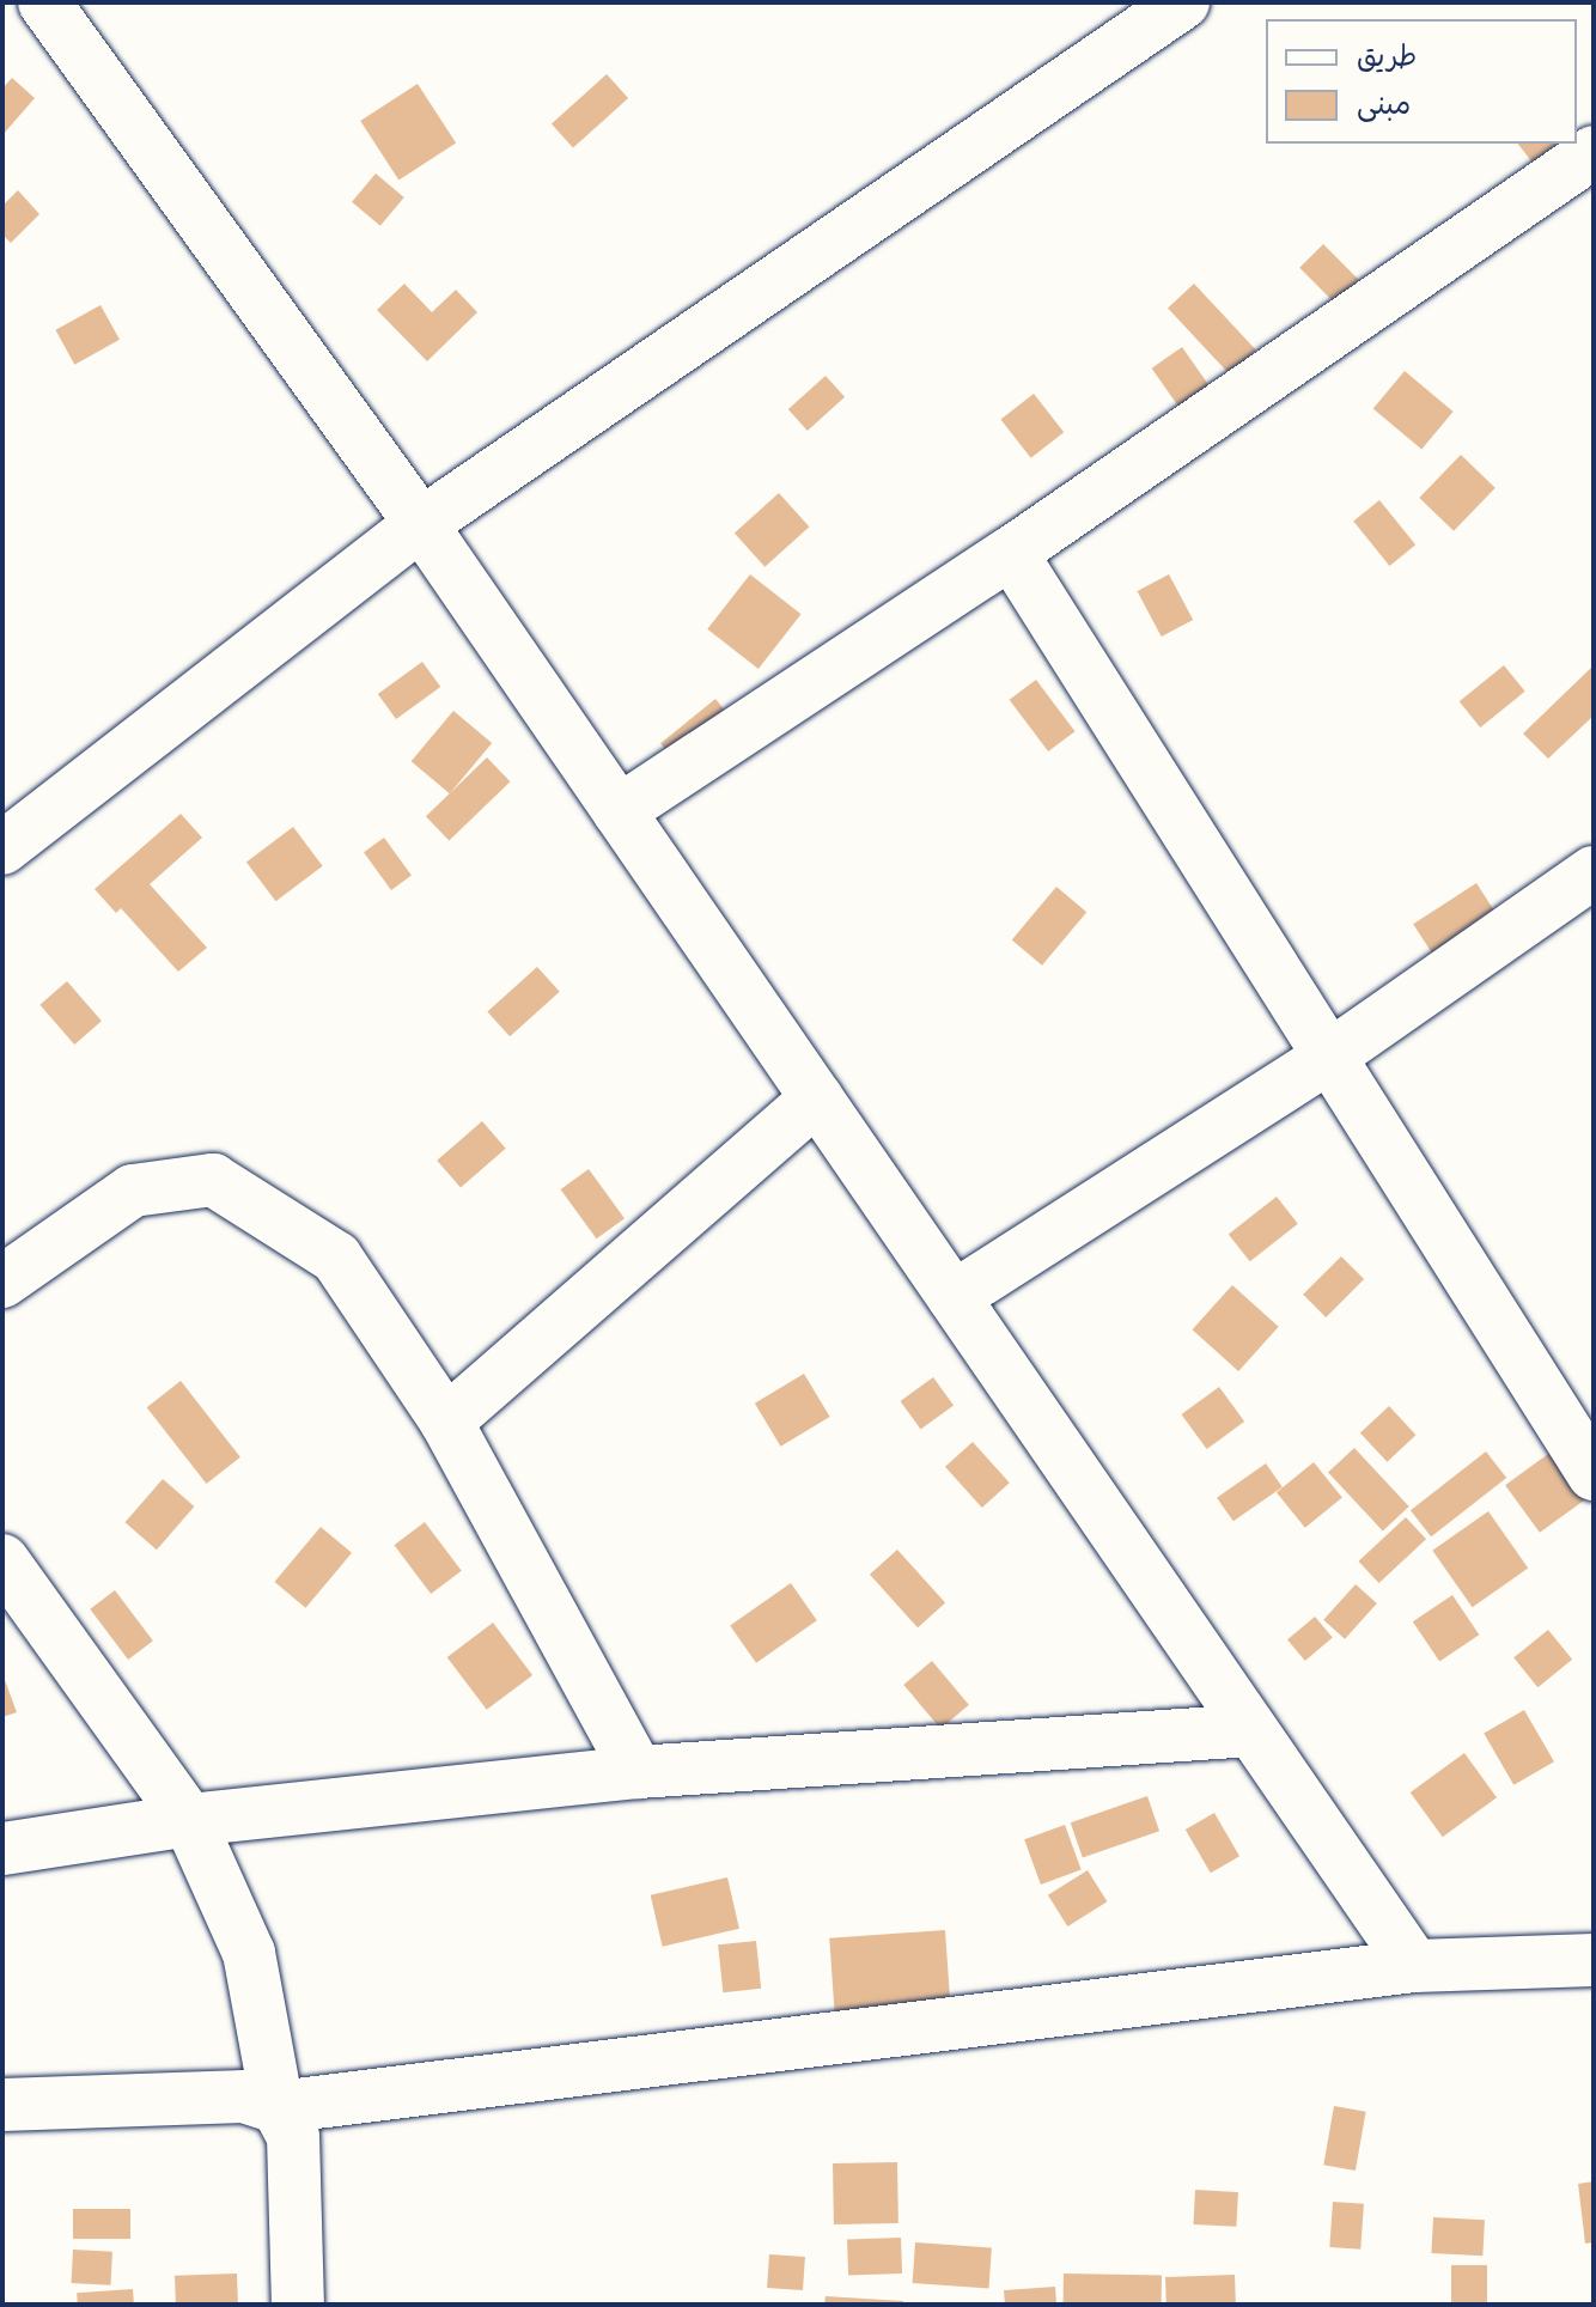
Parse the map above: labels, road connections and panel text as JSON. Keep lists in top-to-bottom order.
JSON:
{
  "legend": ["طريق", "مبنى"]
}
